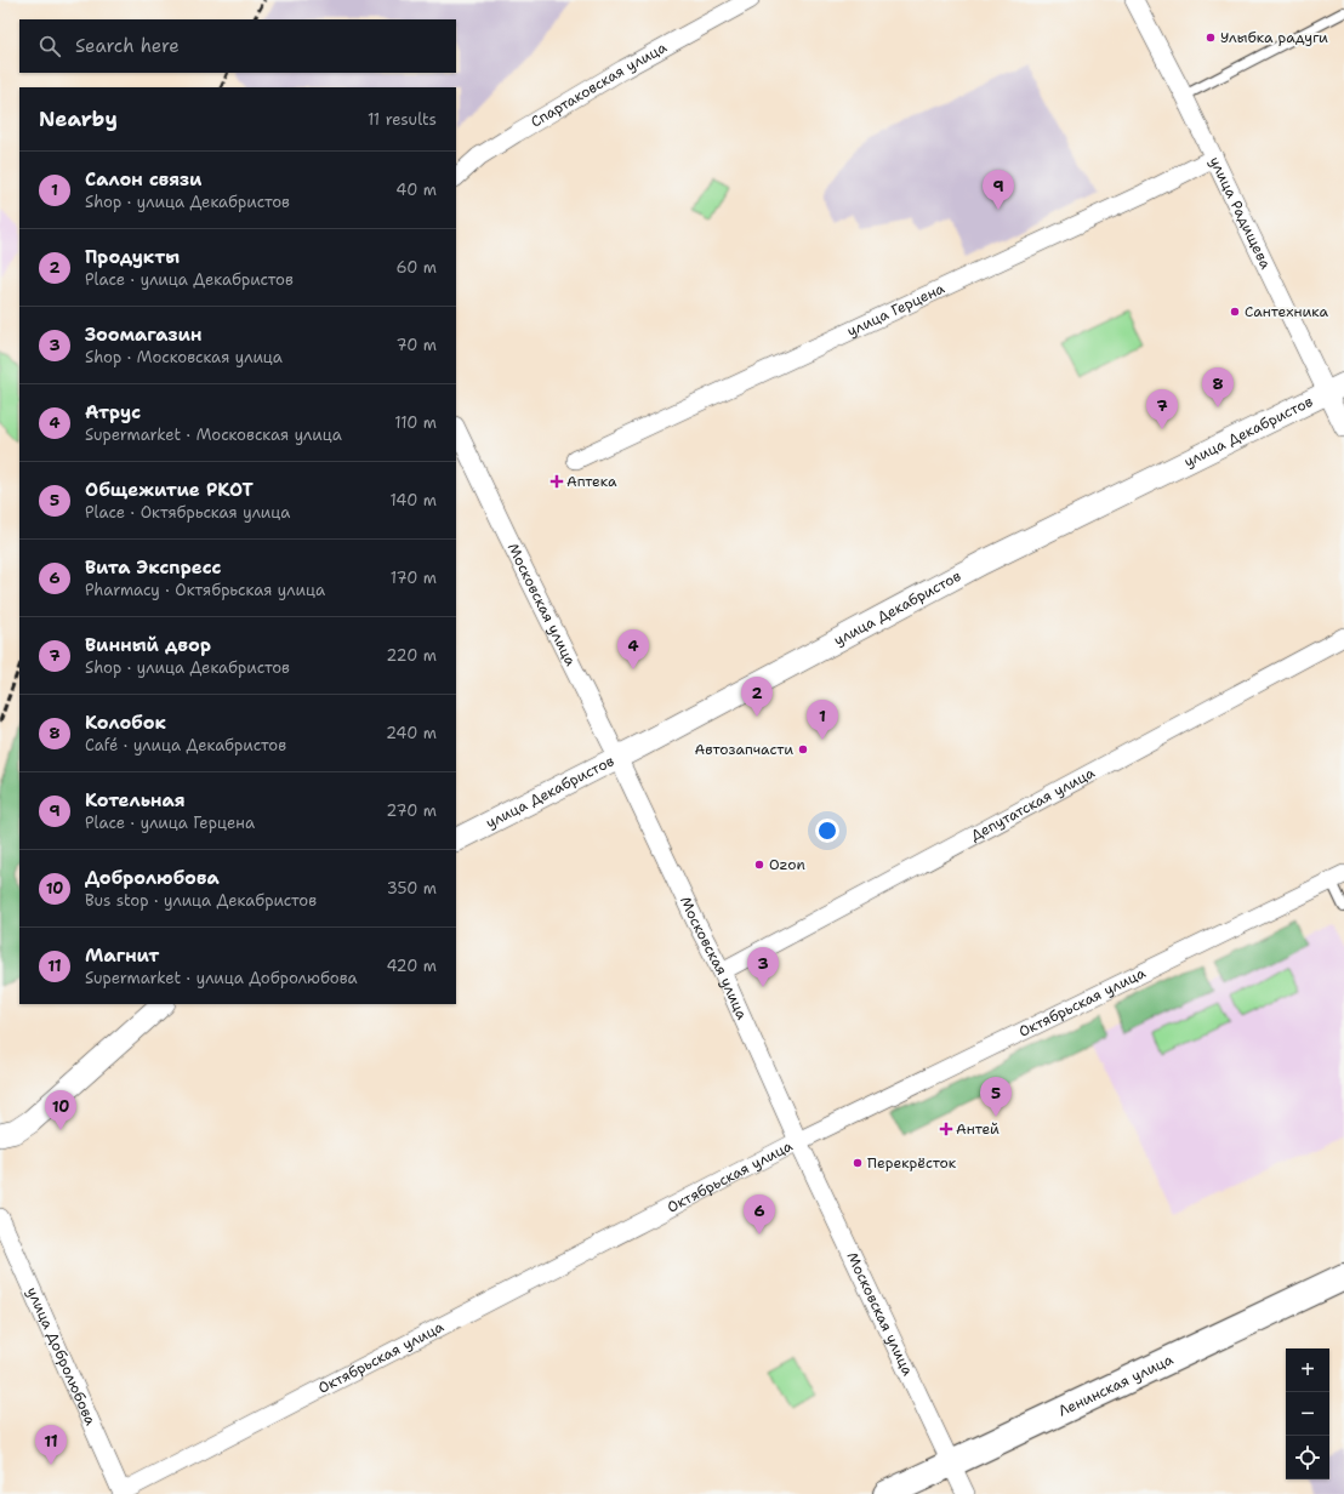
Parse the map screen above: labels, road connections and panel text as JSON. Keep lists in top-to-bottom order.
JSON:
{
  "streets": {
    "main road": ["Ленинская улица"],
    "street": [
      "Спартаковская улица",
      "улица Радищева",
      "улица Герцена",
      "улица Декабристов",
      "Московская улица",
      "Депутатская улица",
      "Октябрьская улица",
      "улица Добролюбова"
    ]
  },
  "crossings": [
    ["улица Радищева", "улица Герцена"],
    ["улица Радищева", "улица Декабристов"],
    ["улица Декабристов", "Московская улица"],
    ["Московская улица", "Депутатская улица"],
    ["Московская улица", "Октябрьская улица"],
    ["Московская улица", "Ленинская улица"],
    ["Октябрьская улица", "улица Добролюбова"]
  ],
  "places": {
    "other": [
      "Улыбка радуги",
      "Сантехника",
      "Автозапчасти",
      "Ozon",
      "Перекрёсток"
    ],
    "health": ["Аптека", "Антей"]
  },
  "page": {
    "search": "Search here",
    "heading": ["Nearby", "11 results"],
    "list": [
      {
        "mark": "1",
        "name": "Салон связи",
        "note": "Shop · улица Декабристов",
        "value": "40 m"
      },
      {
        "mark": "2",
        "name": "Продукты",
        "note": "Place · улица Декабристов",
        "value": "60 m"
      },
      {
        "mark": "3",
        "name": "Зоомагазин",
        "note": "Shop · Московская улица",
        "value": "70 m"
      },
      {
        "mark": "4",
        "name": "Атрус",
        "note": "Supermarket · Московская улица",
        "value": "110 m"
      },
      {
        "mark": "5",
        "name": "Общежитие РКОТ",
        "note": "Place · Октябрьская улица",
        "value": "140 m"
      },
      {
        "mark": "6",
        "name": "Вита Экспресс",
        "note": "Pharmacy · Октябрьская улица",
        "value": "170 m"
      },
      {
        "mark": "7",
        "name": "Винный двор",
        "note": "Shop · улица Декабристов",
        "value": "220 m"
      },
      {
        "mark": "8",
        "name": "Колобок",
        "note": "Café · улица Декабристов",
        "value": "240 m"
      },
      {
        "mark": "9",
        "name": "Котельная",
        "note": "Place · улица Герцена",
        "value": "270 m"
      },
      {
        "mark": "10",
        "name": "Добролюбова",
        "note": "Bus stop · улица Декабристов",
        "value": "350 m"
      },
      {
        "mark": "11",
        "name": "Магнит",
        "note": "Supermarket · улица Добролюбова",
        "value": "420 m"
      }
    ],
    "pins": [
      "9",
      "8",
      "7",
      "4",
      "2",
      "1",
      "3",
      "5",
      "10",
      "6",
      "11"
    ],
    "map_buttons": ["+", "−"]
  }
}
